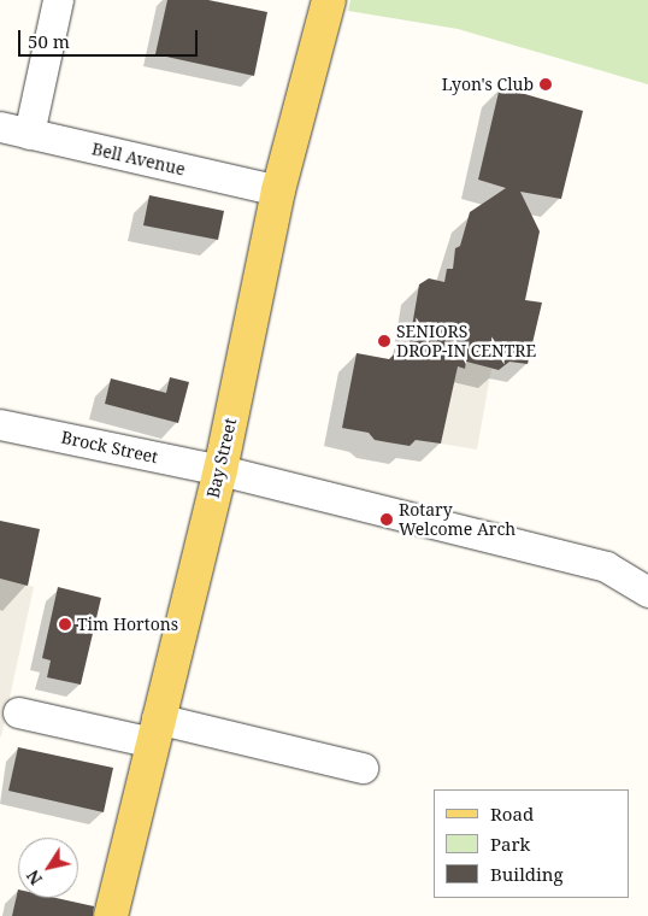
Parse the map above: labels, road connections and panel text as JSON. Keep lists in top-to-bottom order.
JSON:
{
  "streets": {
    "main road": ["Bay Street"],
    "street": ["Bell Avenue", "Brock Street"]
  },
  "crossings": [
    ["Bell Avenue", "Bay Street"],
    ["Brock Street", "Bay Street"]
  ],
  "places": [
    "Lyon's Club",
    "SENIORS DROP-IN CENTRE",
    "Rotary Welcome Arch",
    "Tim Hortons"
  ],
  "legend": ["Road", "Park", "Building"],
  "scale_bar": "50 m",
  "north": "bottom left"
}
